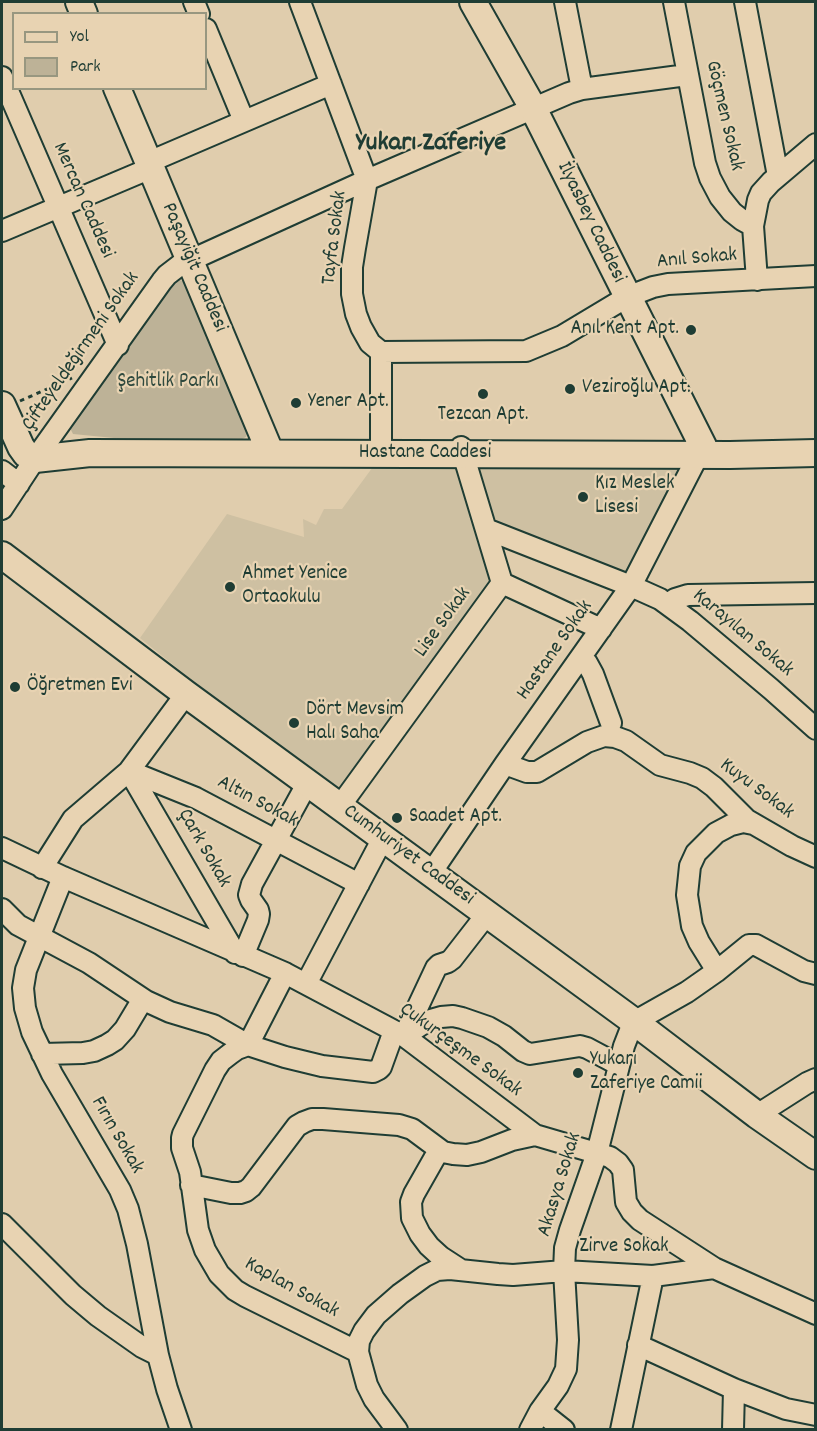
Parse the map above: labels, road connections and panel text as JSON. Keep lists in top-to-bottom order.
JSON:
{
  "streets": {
    "main road": [
      "İlyasbey Caddesi",
      "Paşayiğit Caddesi",
      "Hastane Caddesi",
      "Cumhuriyet Caddesi"
    ],
    "street": [
      "Göçmen Sokak",
      "Mercan Caddesi",
      "Tayfa Sokak",
      "Anıl Sokak",
      "Çifteyeldeğirmeni Sokak",
      "Lise Sokak",
      "Karayılan Sokak",
      "Hastane Sokak",
      "Kuyu Sokak",
      "Altın Sokak",
      "Çark Sokak",
      "Çukurçeşme Sokak",
      "Fırın Sokak",
      "Akasya Sokak",
      "Zirve Sokak",
      "Kaplan Sokak"
    ]
  },
  "crossings": [
    ["Göçmen Sokak", "Çifteyeldeğirmeni Sokak"],
    ["Mercan Caddesi", "Çifteyeldeğirmeni Sokak"],
    ["İlyasbey Caddesi", "Anıl Sokak"],
    ["İlyasbey Caddesi", "Çifteyeldeğirmeni Sokak"],
    ["İlyasbey Caddesi", "Hastane Caddesi"],
    ["İlyasbey Caddesi", "Hastane Sokak"],
    ["Tayfa Sokak", "Anıl Sokak"],
    ["Tayfa Sokak", "Çifteyeldeğirmeni Sokak"],
    ["Paşayiğit Caddesi", "Çifteyeldeğirmeni Sokak"],
    ["Paşayiğit Caddesi", "Hastane Caddesi"],
    ["Çifteyeldeğirmeni Sokak", "Hastane Caddesi"],
    ["Hastane Caddesi", "Lise Sokak"],
    ["Hastane Caddesi", "Hastane Sokak"],
    ["Lise Sokak", "Karayılan Sokak"],
    ["Lise Sokak", "Cumhuriyet Caddesi"],
    ["Karayılan Sokak", "Hastane Sokak"],
    ["Hastane Sokak", "Kuyu Sokak"],
    ["Hastane Sokak", "Cumhuriyet Caddesi"],
    ["Altın Sokak", "Çark Sokak"],
    ["Çark Sokak", "Çukurçeşme Sokak"],
    ["Cumhuriyet Caddesi", "Akasya Sokak"],
    ["Çukurçeşme Sokak", "Fırın Sokak"],
    ["Çukurçeşme Sokak", "Akasya Sokak"],
    ["Çukurçeşme Sokak", "Zirve Sokak"],
    ["Akasya Sokak", "Zirve Sokak"],
    ["Zirve Sokak", "Kaplan Sokak"]
  ],
  "districts": ["Yukarı Zaferiye"],
  "parks": ["Şehitlik Parkı"],
  "places": [
    "Anıl Kent Apt.",
    "Veziroğlu Apt.",
    "Tezcan Apt.",
    "Yener Apt.",
    "Kız Meslek Lisesi",
    "Ahmet Yenice Ortaokulu",
    "Öğretmen Evi",
    "Dört Mevsim Halı Saha",
    "Saadet Apt.",
    "Yukarı Zaferiye Camii"
  ],
  "legend": ["Yol", "Park"]
}
